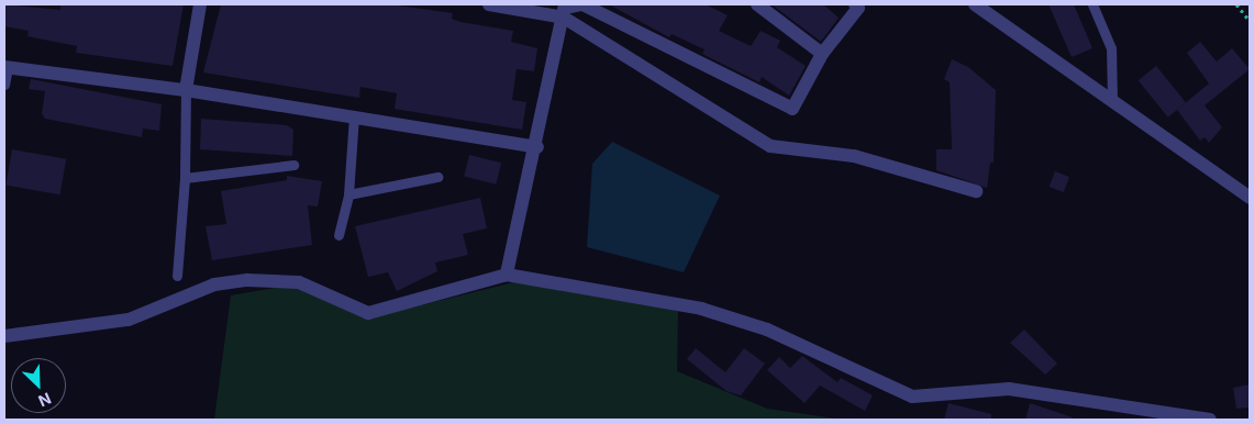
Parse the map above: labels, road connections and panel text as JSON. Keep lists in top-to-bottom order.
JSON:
{
  "north": "bottom right"
}
